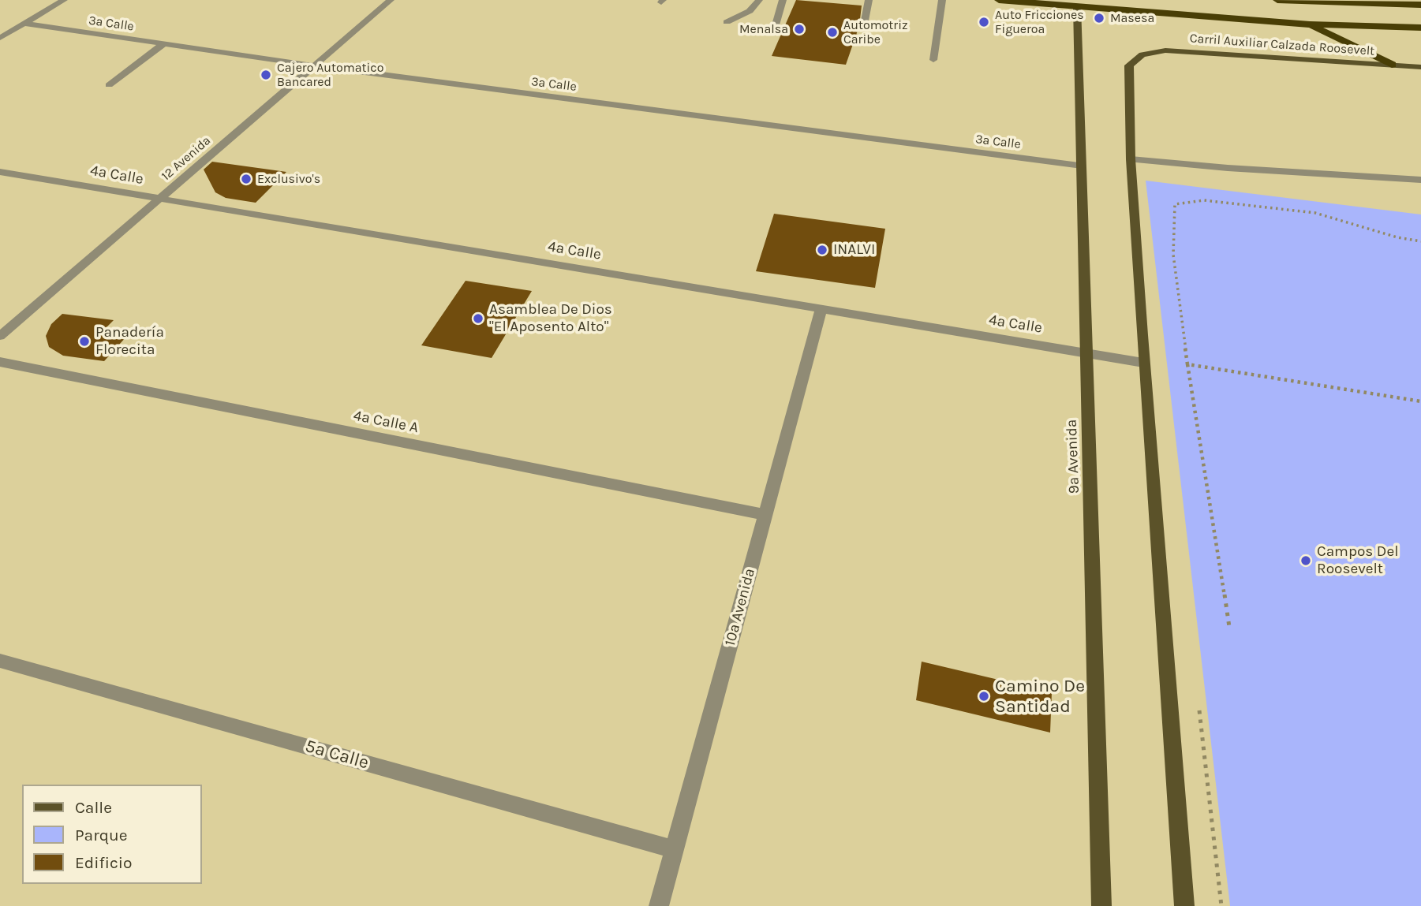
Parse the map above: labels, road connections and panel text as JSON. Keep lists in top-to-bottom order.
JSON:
{
  "streets": {
    "main road": ["Carril Auxiliar Calzada Roosevelt", "9a Avenida"],
    "street": [
      "3a Calle",
      "12 Avenida",
      "4a Calle",
      "4a Calle A",
      "10a Avenida",
      "5a Calle"
    ]
  },
  "crossings": [
    ["3a Calle", "12 Avenida"],
    ["3a Calle", "9a Avenida"],
    ["12 Avenida", "4a Calle"],
    ["4a Calle", "9a Avenida"],
    ["4a Calle", "10a Avenida"],
    ["4a Calle A", "10a Avenida"],
    ["10a Avenida", "5a Calle"]
  ],
  "places": [
    "Masesa",
    "Auto Fricciones Figueroa",
    "Menalsa",
    "Automotriz Caribe",
    "Cajero Automatico Bancared",
    "Exclusivo's",
    "INALVI",
    "Asamblea De Dios \"El Aposento Alto\"",
    "Panadería Florecita",
    "Campos Del Roosevelt",
    "Camino De Santidad"
  ],
  "legend": ["Calle", "Parque", "Edificio"]
}
